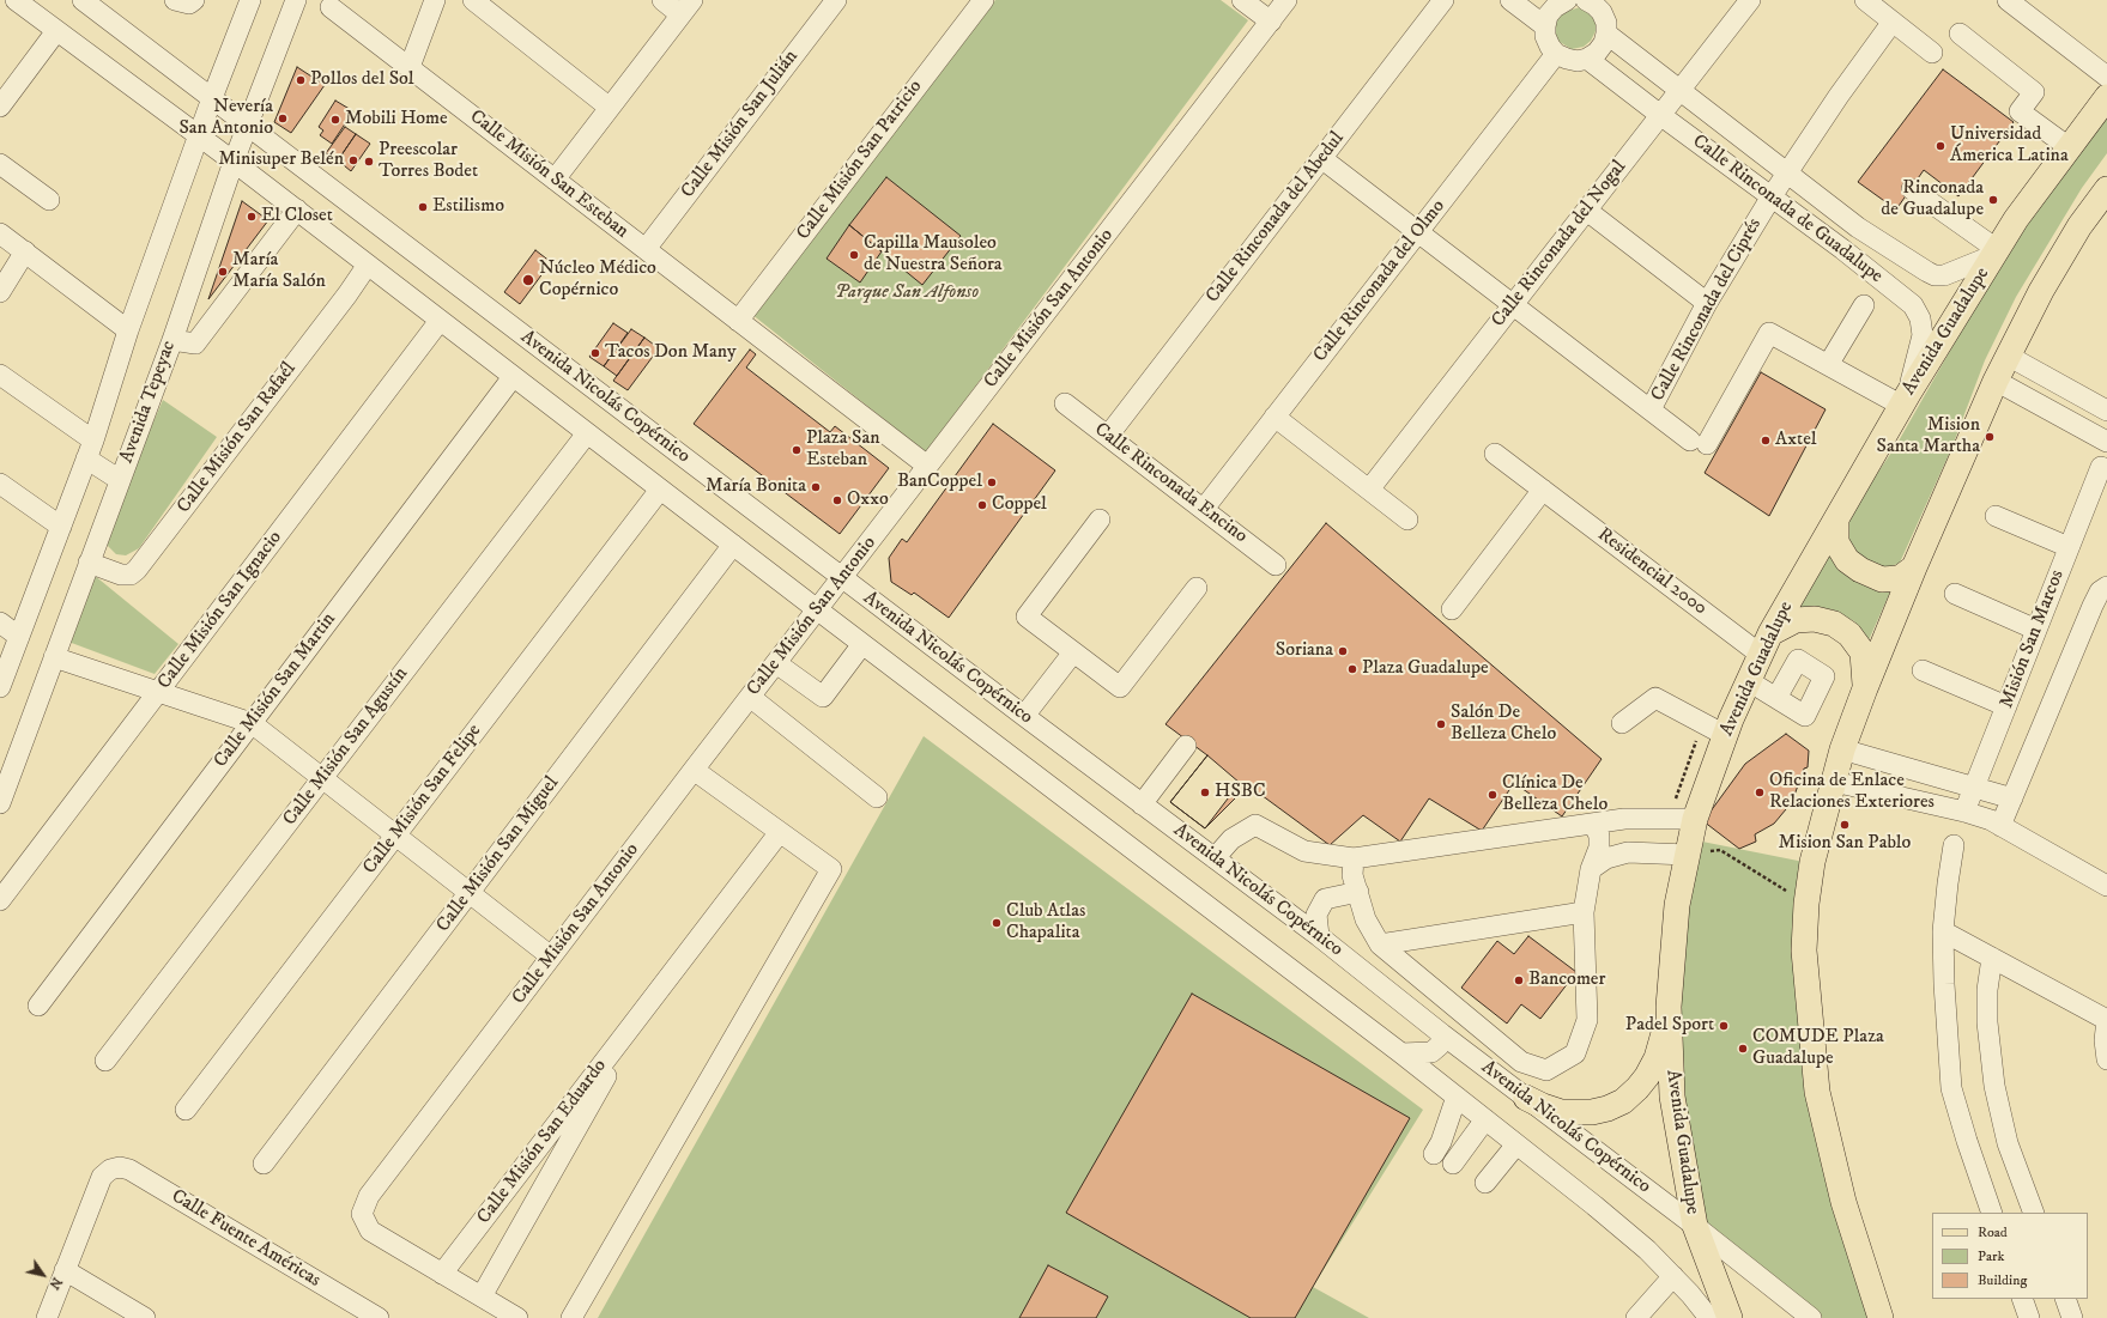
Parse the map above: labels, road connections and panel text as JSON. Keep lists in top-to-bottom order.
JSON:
{
  "streets": {
    "main road": ["Avenida Guadalupe"],
    "street": [
      "Calle Misión San Julián",
      "Calle Misión San Patricio",
      "Calle Misión San Esteban",
      "Calle Rinconada de Guadalupe",
      "Calle Rinconada del Abedul",
      "Calle Rinconada del Nogal",
      "Calle Rinconada del Olmo",
      "Calle Misión San Antonio",
      "Calle Rinconada del Ciprés",
      "Avenida Nicolás Copérnico",
      "Avenida Tepeyac",
      "Calle Misión San Rafaél",
      "Calle Rinconada Encino",
      "Residencial 2000",
      "Calle Misión San Ignacio",
      "Misión San Marcos",
      "Calle Misión San Martin",
      "Calle Misión San Agustín",
      "Calle Misión San Felipe",
      "Calle Misión San Miguel",
      "Calle Misión San Eduardo",
      "Calle Fuente Américas"
    ]
  },
  "crossings": [
    ["Calle Misión San Julián", "Calle Misión San Esteban"],
    ["Calle Misión San Patricio", "Calle Misión San Esteban"],
    ["Calle Misión San Esteban", "Calle Misión San Antonio"],
    ["Calle Rinconada de Guadalupe", "Calle Rinconada del Nogal"],
    ["Calle Rinconada de Guadalupe", "Calle Rinconada del Ciprés"],
    ["Calle Rinconada de Guadalupe", "Avenida Guadalupe"],
    ["Calle Rinconada del Abedul", "Calle Rinconada Encino"],
    ["Calle Rinconada del Olmo", "Calle Rinconada Encino"],
    ["Calle Misión San Antonio", "Avenida Nicolás Copérnico"],
    ["Calle Misión San Antonio", "Calle Misión San Eduardo"],
    ["Avenida Guadalupe", "Avenida Nicolás Copérnico"],
    ["Avenida Guadalupe", "Residencial 2000"],
    ["Avenida Nicolás Copérnico", "Avenida Tepeyac"],
    ["Avenida Nicolás Copérnico", "Calle Misión San Rafaél"],
    ["Avenida Nicolás Copérnico", "Calle Misión San Ignacio"],
    ["Avenida Nicolás Copérnico", "Calle Misión San Martin"],
    ["Avenida Nicolás Copérnico", "Calle Misión San Agustín"],
    ["Avenida Nicolás Copérnico", "Calle Misión San Felipe"],
    ["Avenida Nicolás Copérnico", "Calle Misión San Miguel"],
    ["Avenida Tepeyac", "Calle Misión San Rafaél"]
  ],
  "parks": ["Parque San Alfonso"],
  "places": [
    "Pollos del Sol",
    "Nevería San Antonio",
    "Mobili Home",
    "Universidad Ámerica Latina",
    "Minisuper Belén",
    "Preescolar Torres Bodet",
    "Rinconada de Guadalupe",
    "Estilismo",
    "El Closet",
    "Capilla Mausoleo de Nuestra Señora",
    "María María Salón",
    "Núcleo Médico Copérnico",
    "Tacos Don Many",
    "Mision Santa Martha",
    "Axtel",
    "Plaza San Esteban",
    "BanCoppel",
    "María Bonita",
    "Oxxo",
    "Coppel",
    "Soriana",
    "Plaza Guadalupe",
    "Salón De Belleza Chelo",
    "HSBC",
    "Oficina de Enlace Relaciones Exteriores",
    "Clínica De Belleza Chelo",
    "Mision San Pablo",
    "Club Atlas Chapalita",
    "Bancomer",
    "Padel Sport",
    "COMUDE Plaza Guadalupe"
  ],
  "legend": ["Road", "Park", "Building"],
  "north": "bottom right"
}
